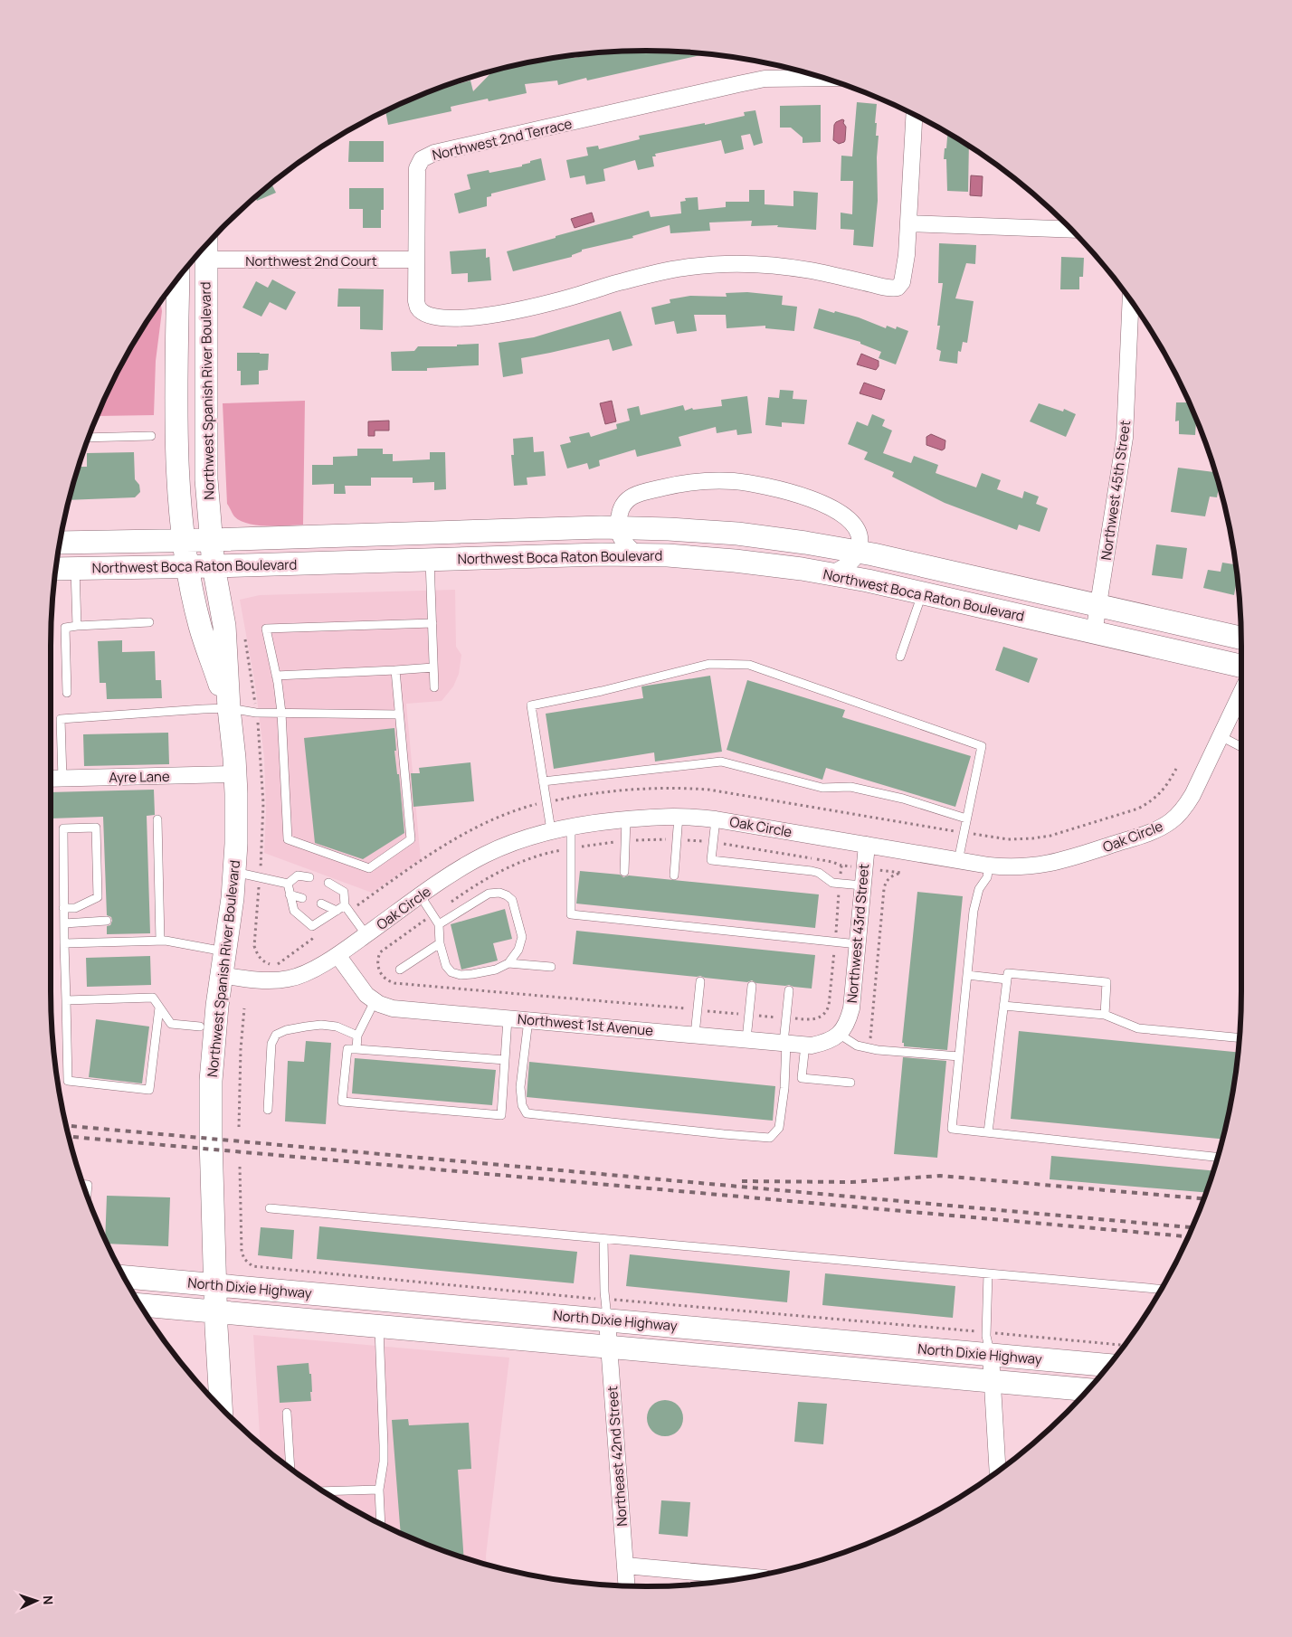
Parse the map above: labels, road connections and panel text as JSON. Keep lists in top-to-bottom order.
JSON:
{
  "streets": {
    "main road": ["Northwest Spanish River Boulevard", "Northwest Boca Raton Boulevard", "North Dixie Highway"],
    "street": [
      "Northwest 2nd Terrace",
      "Northwest 2nd Court",
      "Northwest 45th Street",
      "Ayre Lane",
      "Oak Circle",
      "Northwest 43rd Street",
      "Northwest 1st Avenue",
      "Northeast 42nd Street"
    ]
  },
  "crossings": [
    ["Northwest 2nd Terrace", "Northwest 2nd Court"],
    ["Northwest 2nd Court", "Northwest Spanish River Boulevard"],
    ["Northwest Spanish River Boulevard", "Northwest Boca Raton Boulevard"],
    ["Northwest Spanish River Boulevard", "Ayre Lane"],
    ["Northwest Spanish River Boulevard", "Oak Circle"],
    ["Northwest Spanish River Boulevard", "North Dixie Highway"],
    ["Northwest 45th Street", "Northwest Boca Raton Boulevard"],
    ["Oak Circle", "Northwest 43rd Street"],
    ["Northwest 43rd Street", "Northwest 1st Avenue"],
    ["North Dixie Highway", "Northeast 42nd Street"]
  ],
  "north": "right"
}
